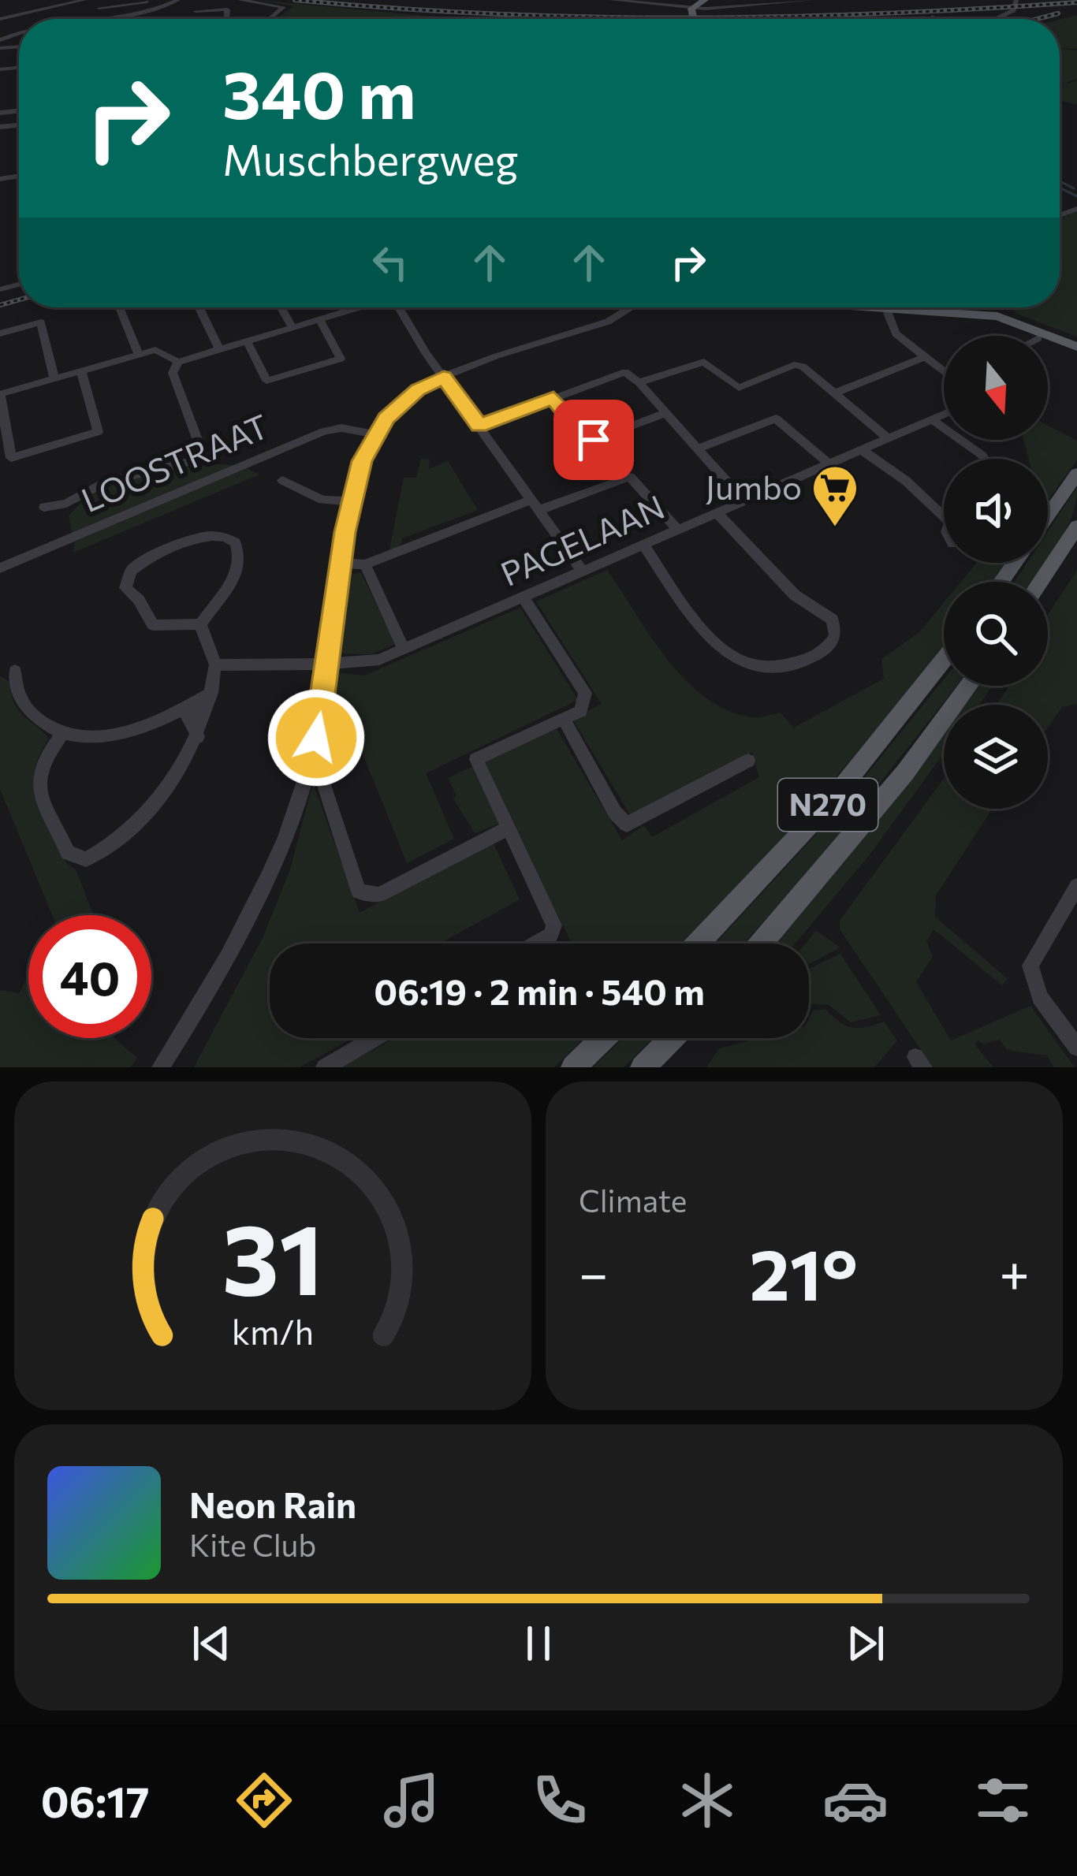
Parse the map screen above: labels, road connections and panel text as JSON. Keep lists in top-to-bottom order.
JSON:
{
  "streets": {
    "main road": ["N270"],
    "street": ["LOOSTRAAT", "PAGELAAN"]
  },
  "places": {
    "supermarket": ["Jumbo"]
  },
  "north": "bottom",
  "page": {
    "turn": ["340 m", "Muschbergweg"],
    "limit": "40",
    "trip": "06:19 · 2 min · 540 m",
    "tile": "Climate",
    "heat": ["−", "21°", "+"],
    "song": ["Neon Rain", "Kite Club"],
    "tabs": "06:17",
    "gauge": ["31", "km/h"]
  }
}
